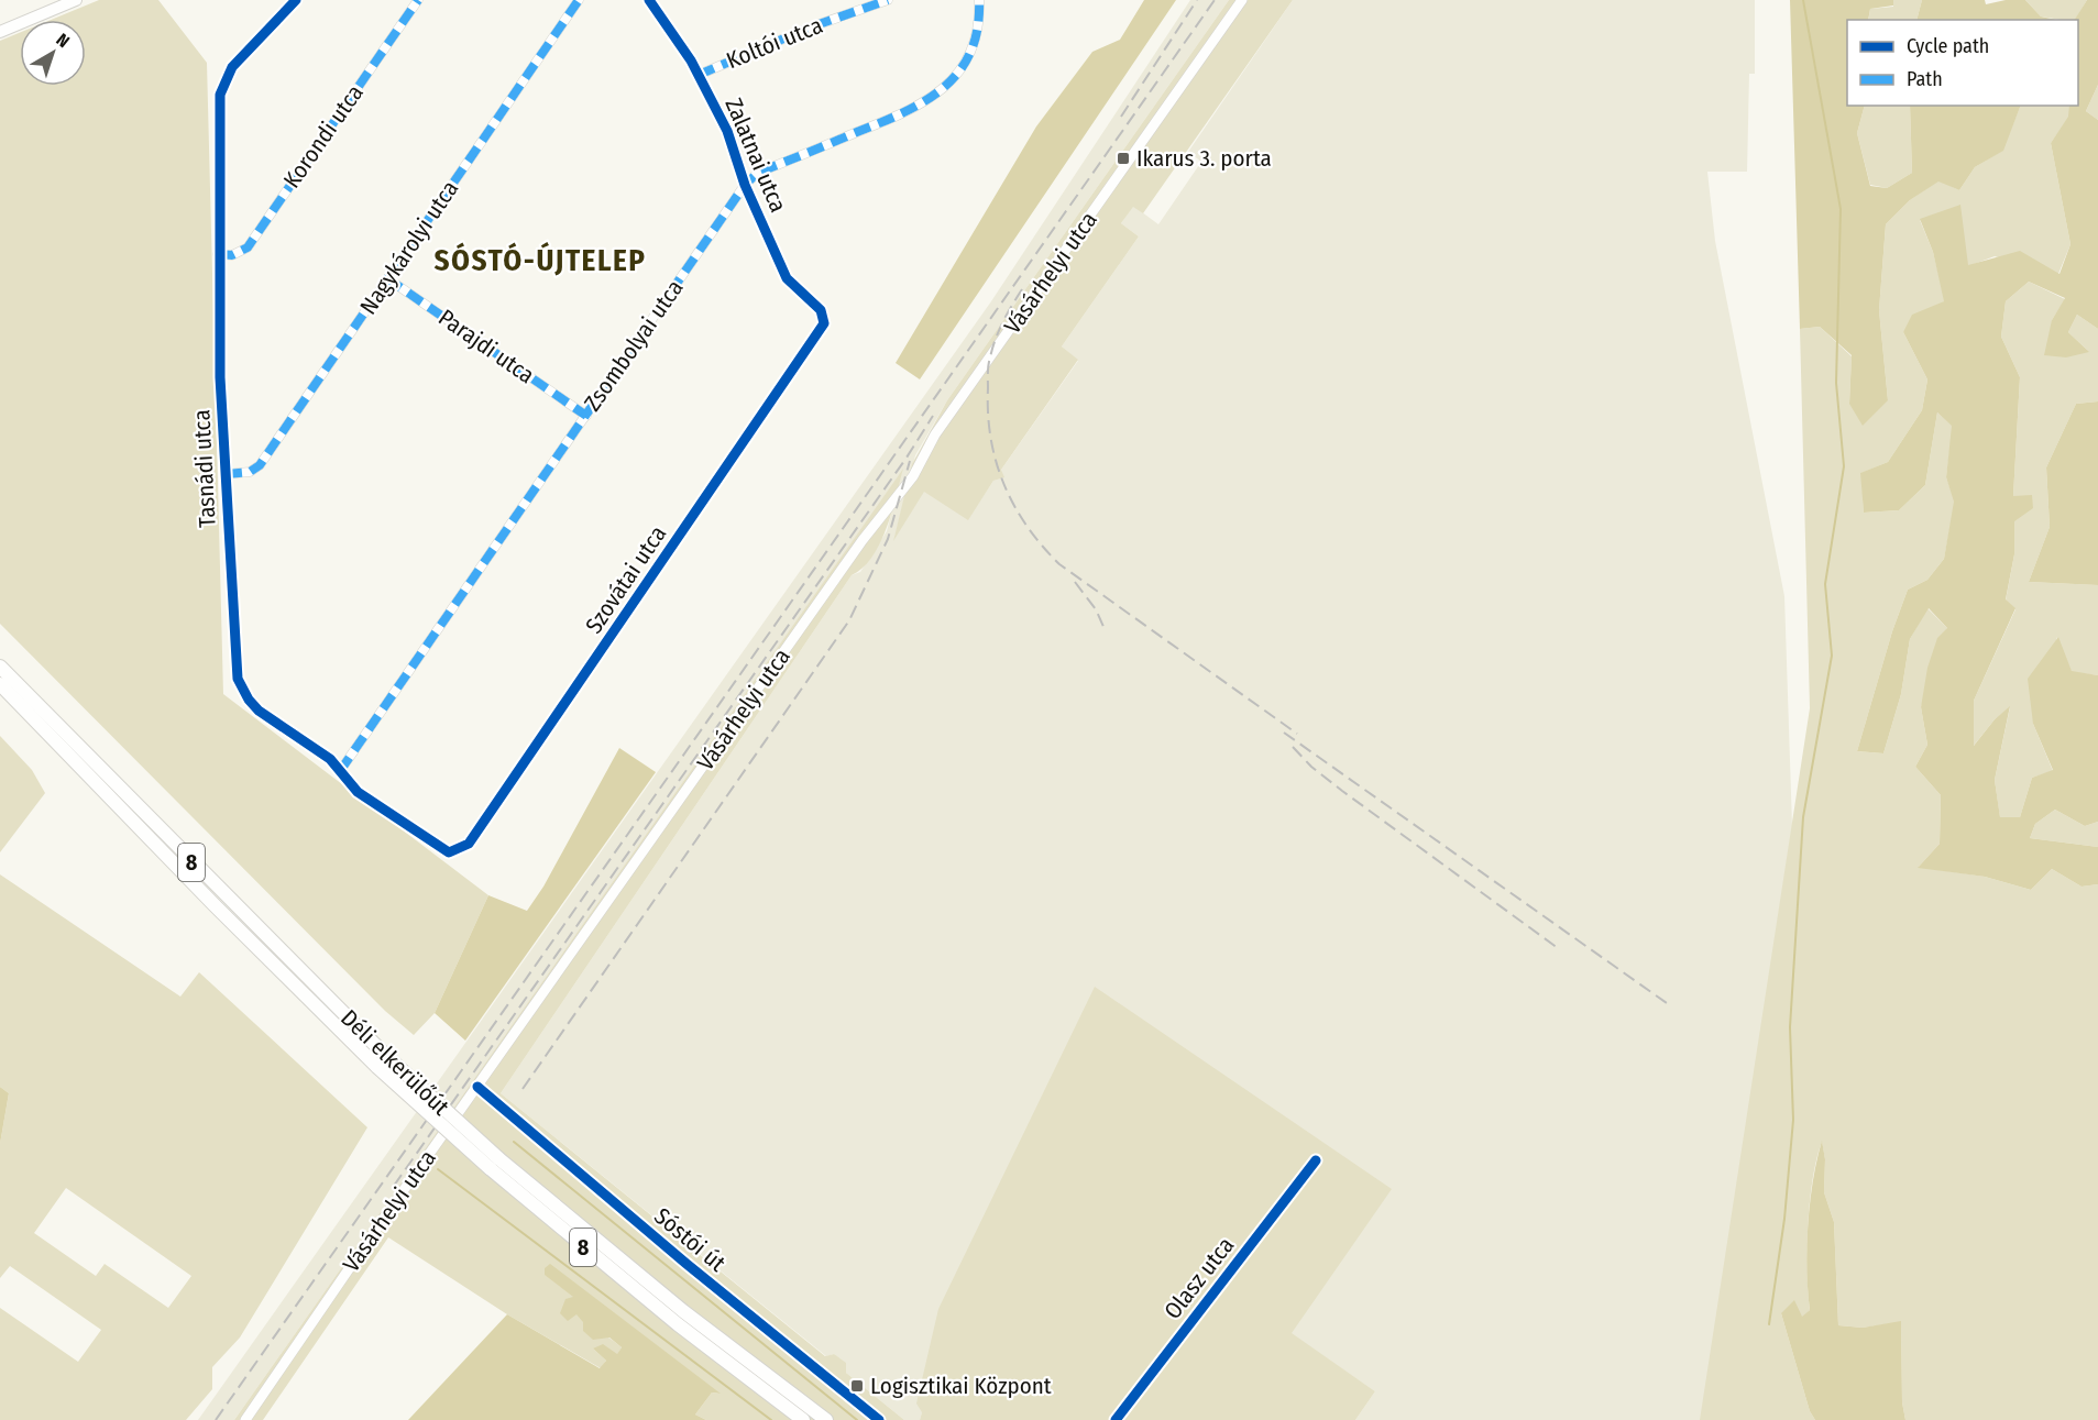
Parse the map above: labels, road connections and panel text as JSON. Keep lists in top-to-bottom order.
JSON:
{
  "streets": {
    "main road": ["8", "Déli elkerülőút"],
    "street": [
      "Koltói utca",
      "Korondi utca",
      "Zalatnai utca",
      "Nagykárolyi utca",
      "Vásárhelyi utca",
      "Zsombolyai utca",
      "Parajdi utca",
      "Tasnádi utca",
      "Szovátai utca",
      "Sóstói út",
      "Olasz utca"
    ]
  },
  "crossings": [
    ["Koltói utca", "Zalatnai utca"],
    ["Korondi utca", "Tasnádi utca"],
    ["Zalatnai utca", "Zsombolyai utca"],
    ["Zalatnai utca", "Szovátai utca"],
    ["Nagykárolyi utca", "Parajdi utca"],
    ["Nagykárolyi utca", "Tasnádi utca"],
    ["Vásárhelyi utca", "Sóstói út"],
    ["Zsombolyai utca", "Parajdi utca"],
    ["Zsombolyai utca", "Tasnádi utca"],
    ["Tasnádi utca", "Szovátai utca"]
  ],
  "districts": ["SÓSTÓ-ÚJTELEP"],
  "places": {
    "transit": ["Ikarus 3. porta", "Logisztikai Központ"]
  },
  "legend": ["Cycle path", "Path"],
  "north": "top right"
}
